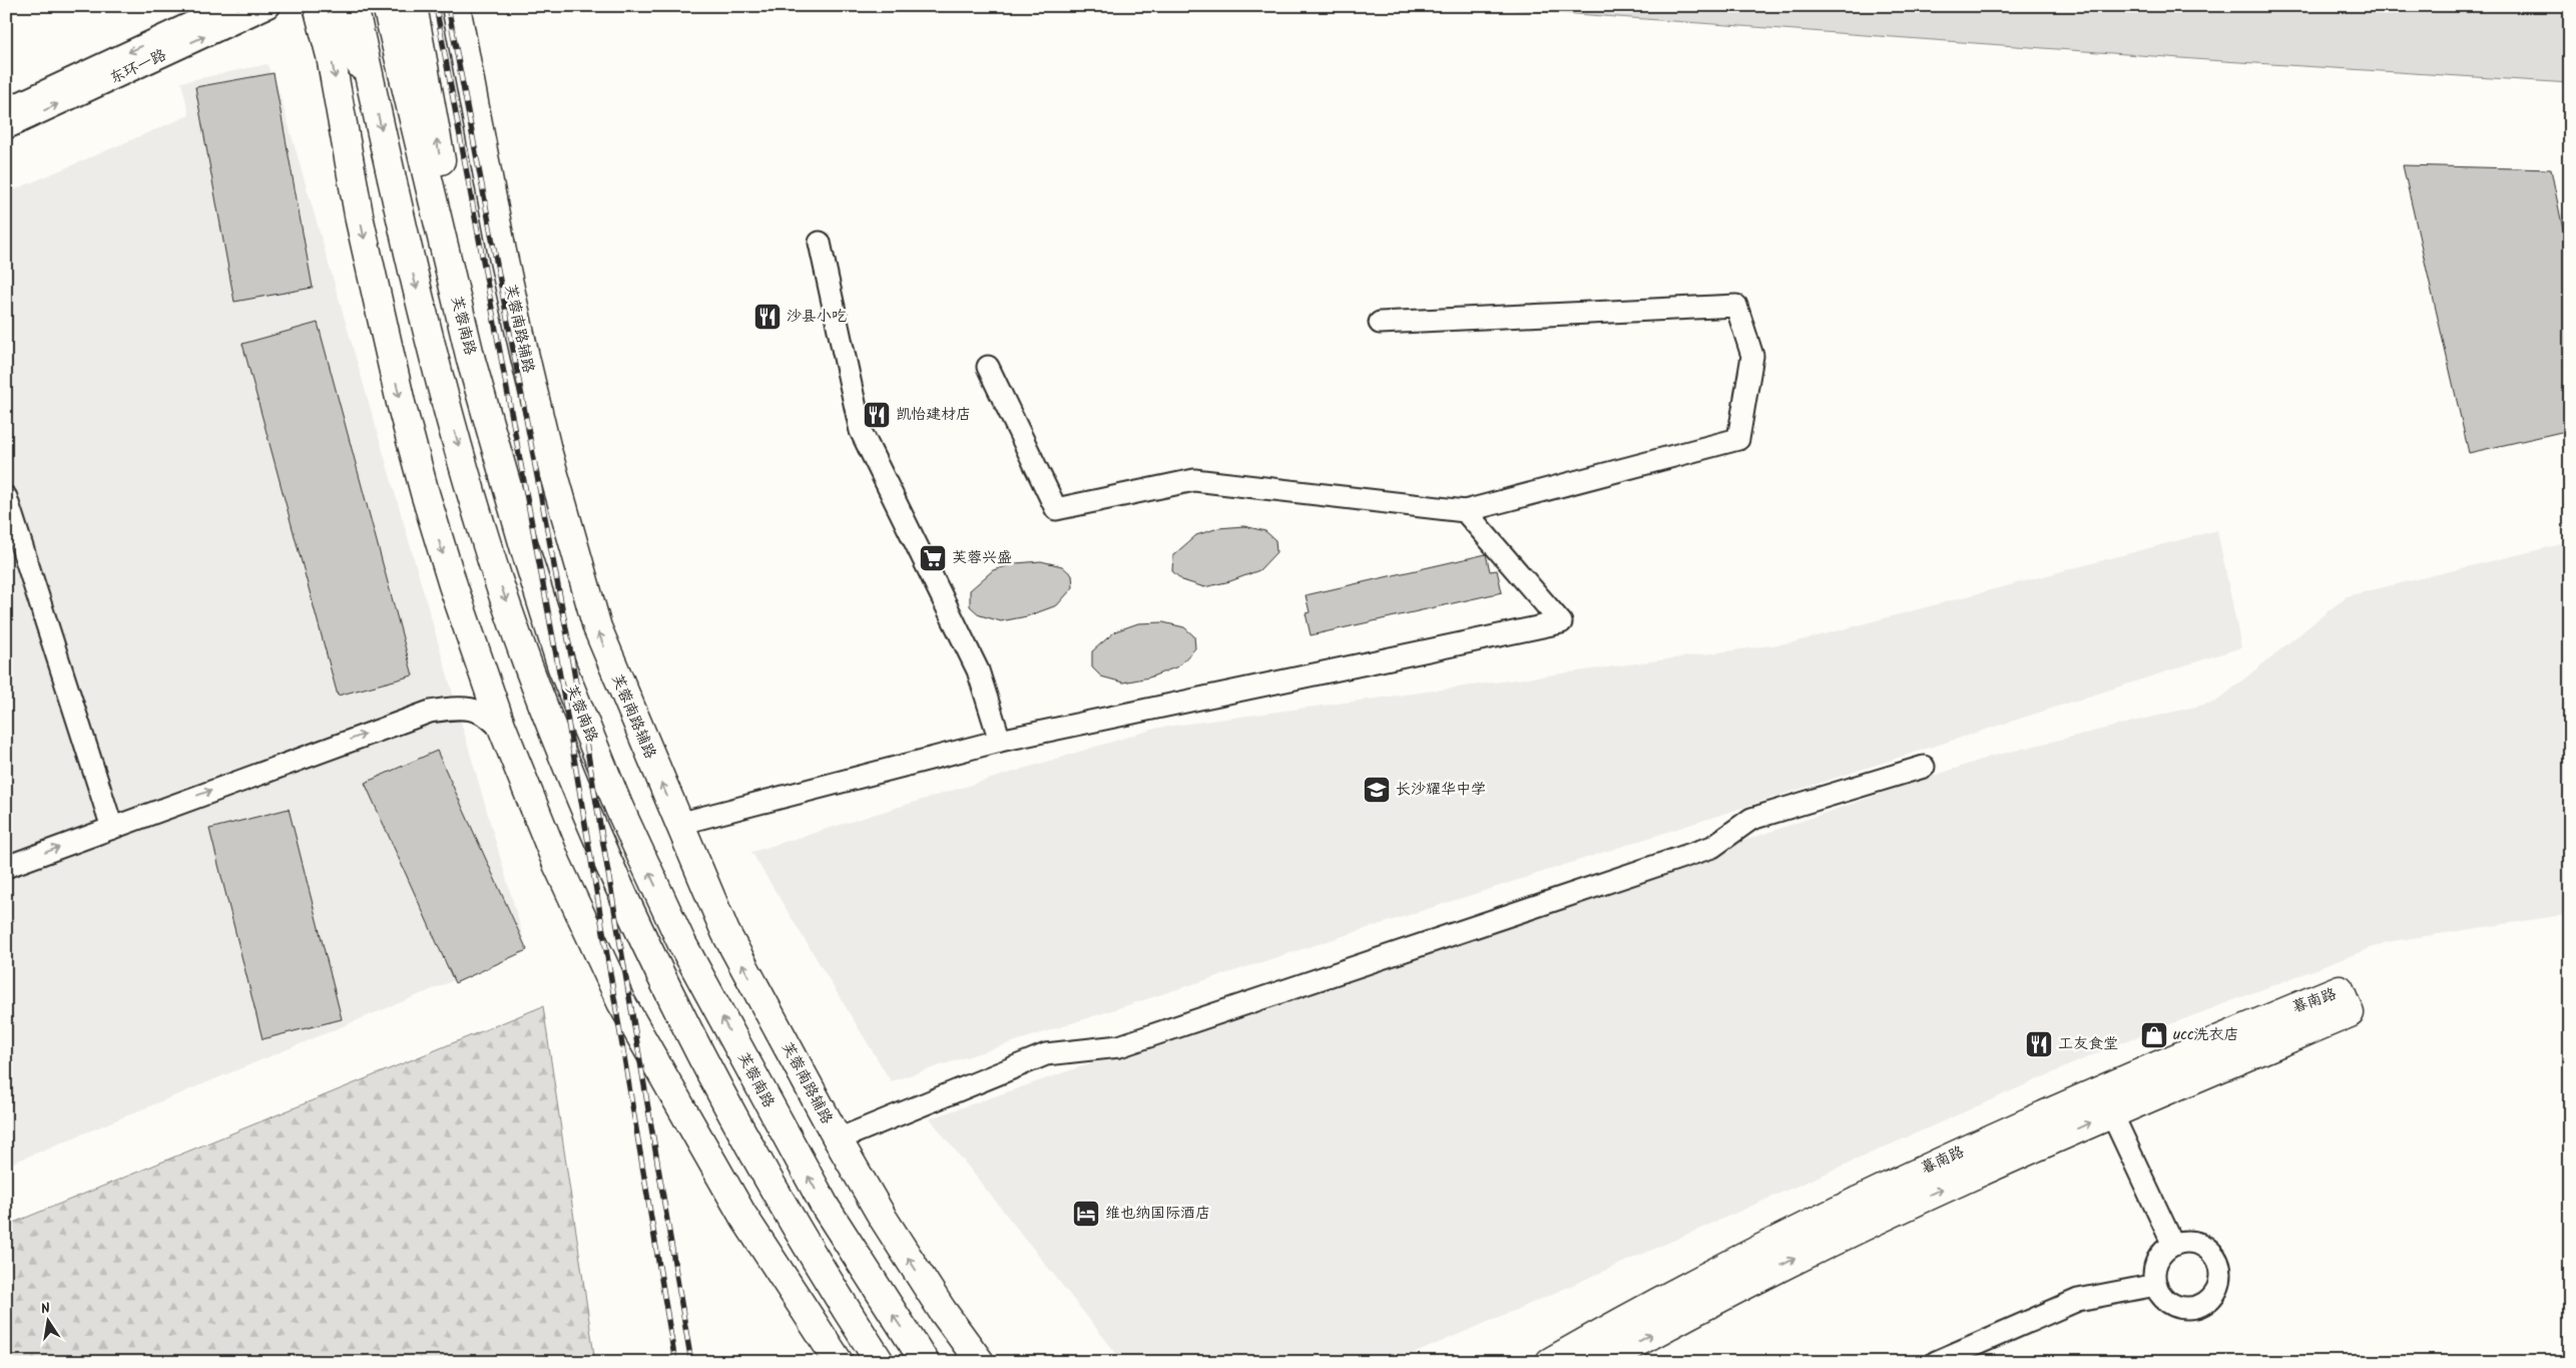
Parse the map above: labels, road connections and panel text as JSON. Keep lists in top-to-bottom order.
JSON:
{
  "streets": {
    "main road": ["芙蓉南路", "芙蓉南路辅路", "暮南路"],
    "street": ["东环一路"]
  },
  "places": {
    "restaurant": ["沙县小吃", "凯怡建材店", "工友食堂"],
    "supermarket": ["芙蓉兴盛"],
    "school or university": ["长沙耀华中学"],
    "shop": ["ucc洗衣店"],
    "hotel": ["维也纳国际酒店"]
  },
  "north": "top"
}
